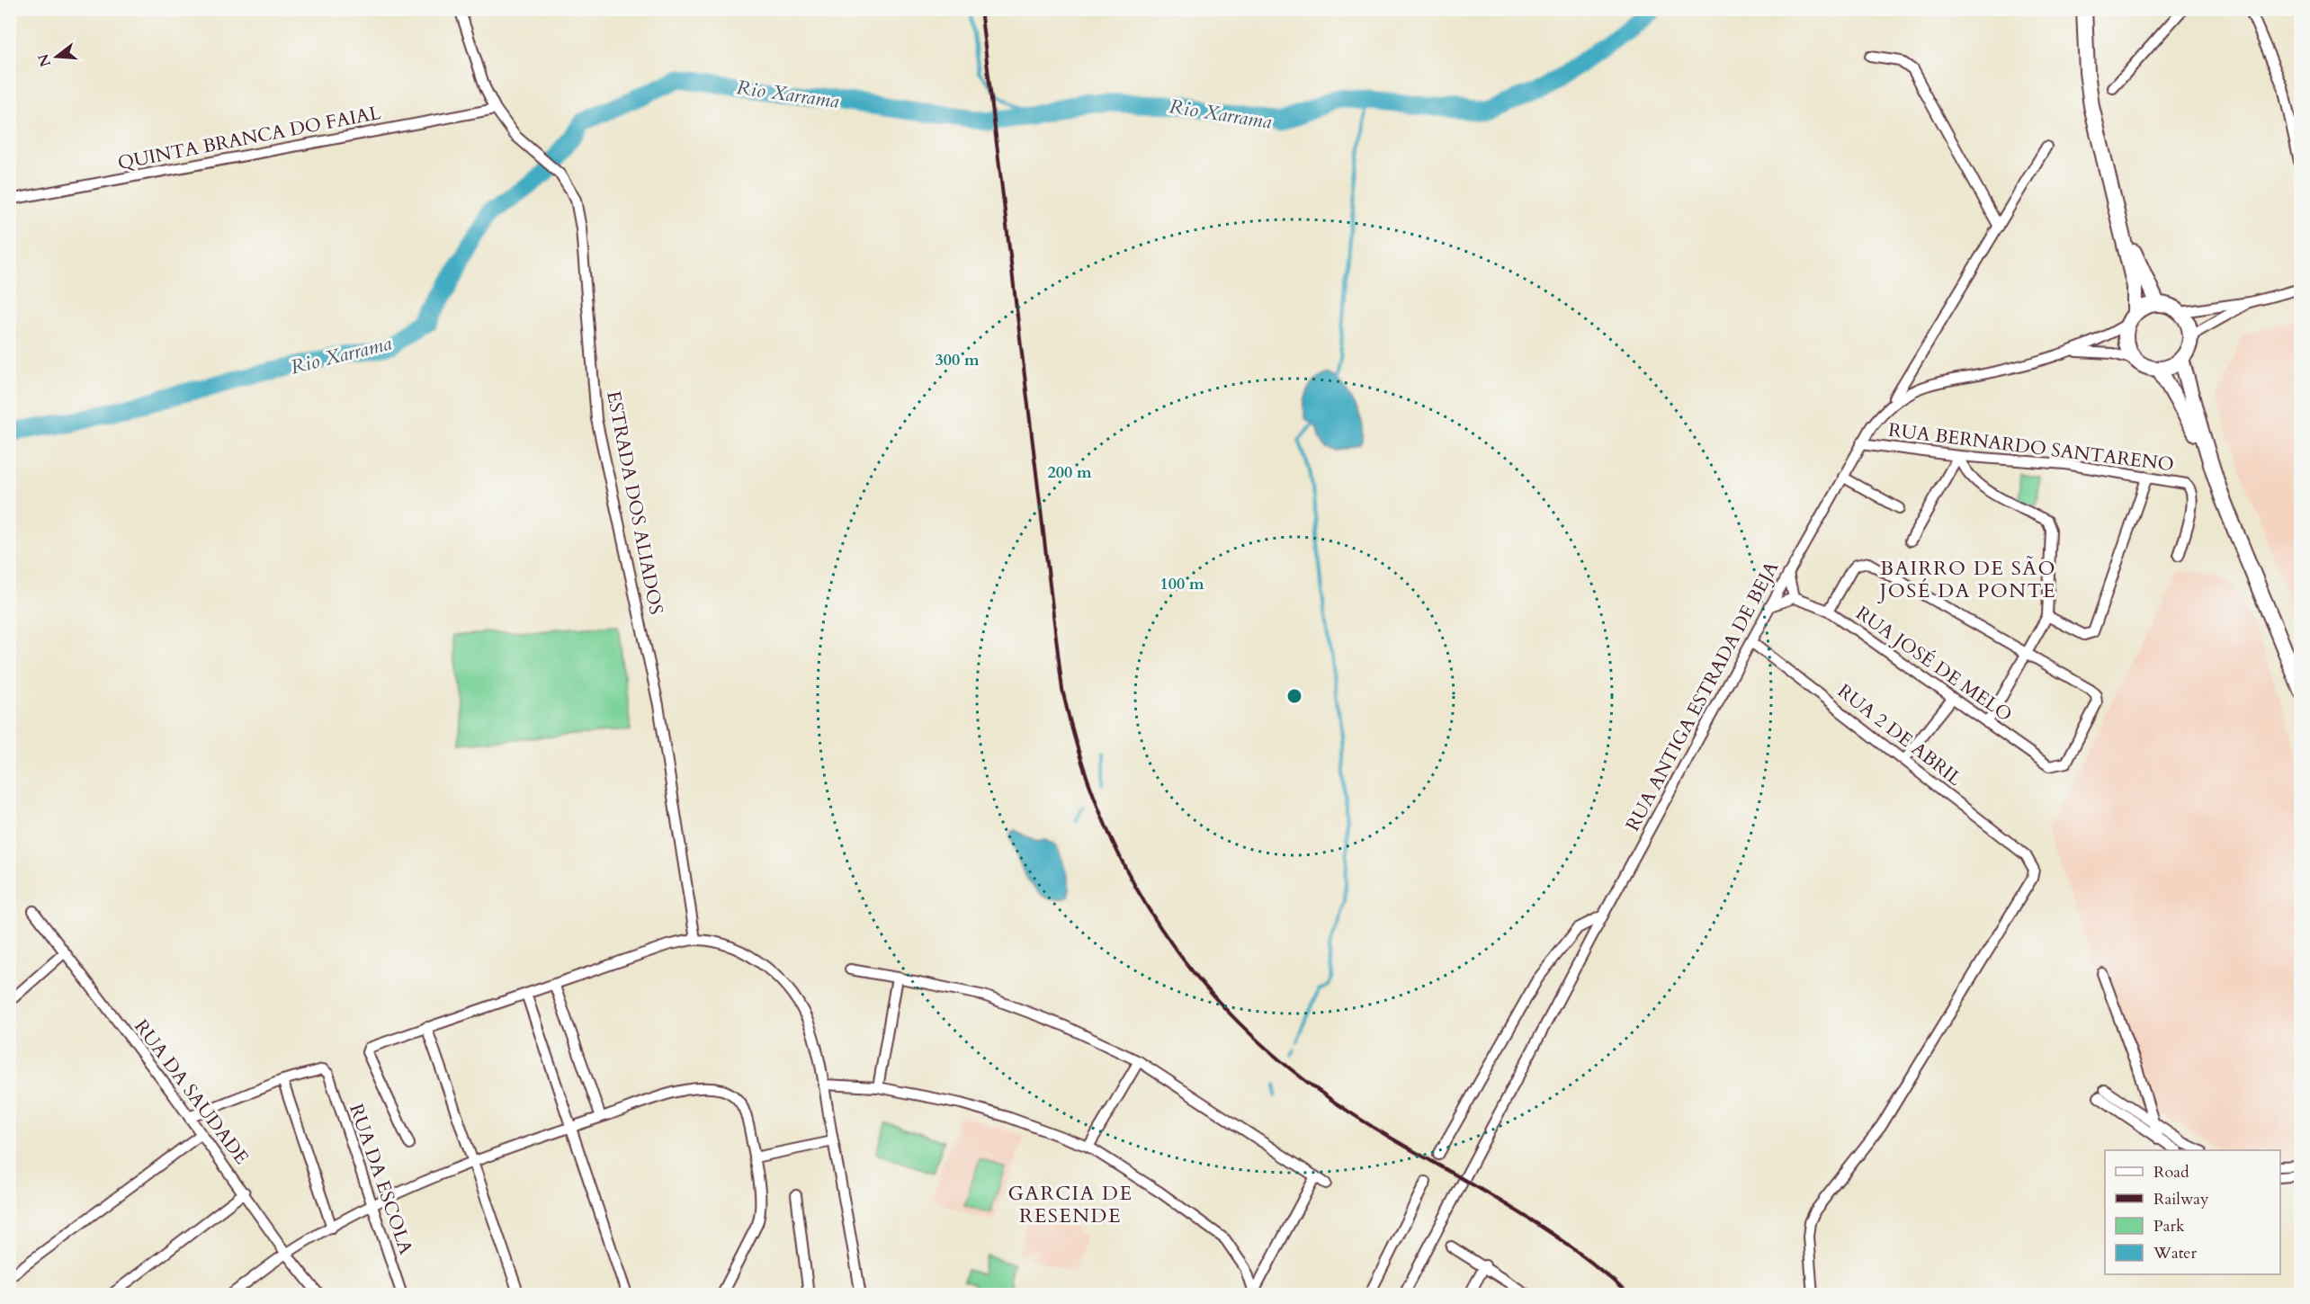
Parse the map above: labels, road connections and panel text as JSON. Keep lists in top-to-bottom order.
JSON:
{
  "streets": {
    "street": [
      "QUINTA BRANCA DO FAIAL",
      "RUA BERNARDO SANTARENO",
      "ESTRADA DOS ALIADOS",
      "RUA JOSÉ DE MELO",
      "RUA ANTIGA ESTRADA DE BEJA",
      "RUA 2 DE ABRIL",
      "RUA DA SAUDADE",
      "RUA DA ESCOLA"
    ]
  },
  "crossings": [
    ["QUINTA BRANCA DO FAIAL", "ESTRADA DOS ALIADOS"],
    ["RUA BERNARDO SANTARENO", "RUA ANTIGA ESTRADA DE BEJA"],
    ["RUA ANTIGA ESTRADA DE BEJA", "RUA 2 DE ABRIL"]
  ],
  "districts": ["BAIRRO DE SÃO JOSÉ DA PONTE", "GARCIA DE RESENDE"],
  "water": ["Rio Xarrama"],
  "legend": [
    "Road",
    "Railway",
    "Park",
    "Water"
  ],
  "north": "left",
  "rings": ["300 m", "200 m", "100 m"]
}
